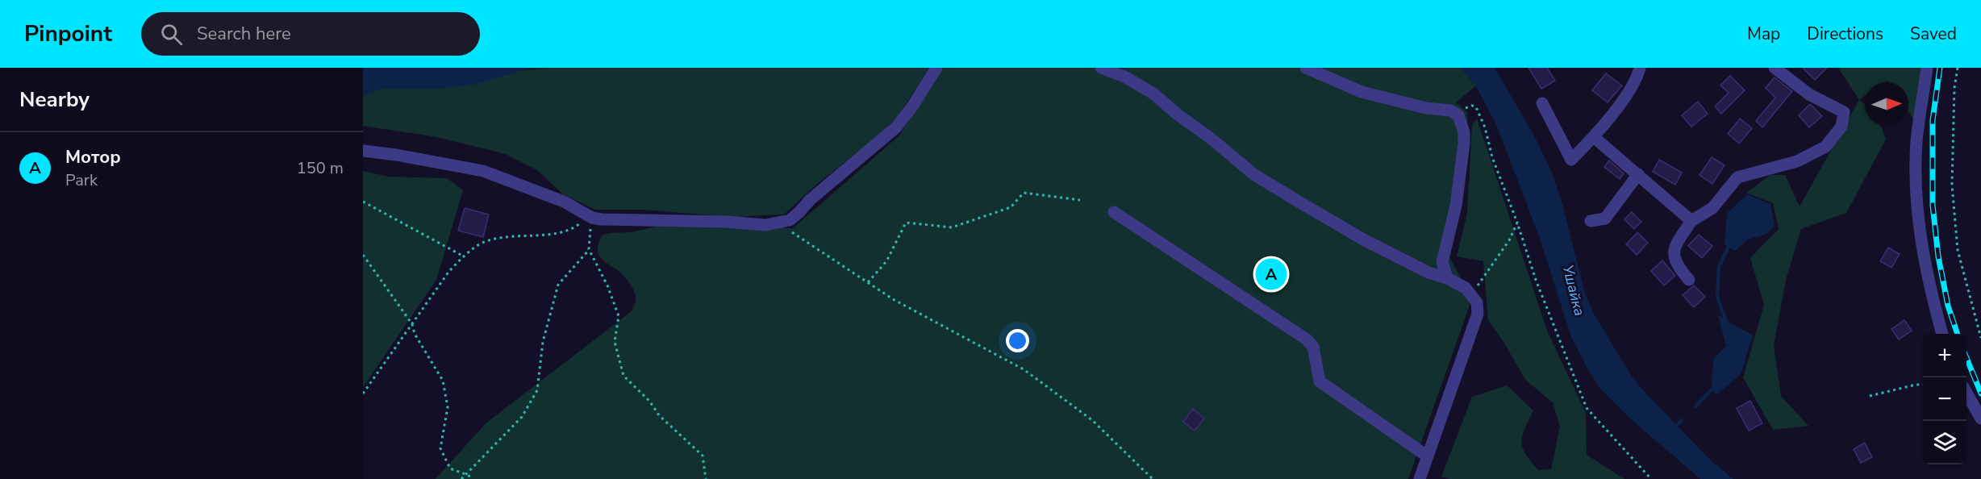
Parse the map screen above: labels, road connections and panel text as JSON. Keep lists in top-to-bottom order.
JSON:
{
  "water": ["Ушайка"],
  "north": "right",
  "page": {
    "header": "Pinpoint",
    "search": "Search here",
    "nav": ["Map", "Directions", "Saved"],
    "heading": "Nearby",
    "list": [
      {
        "mark": "A",
        "name": "Мотор",
        "note": "Park",
        "value": "150 m"
      }
    ],
    "pins": "A",
    "map_buttons": ["+", "−"]
  }
}
